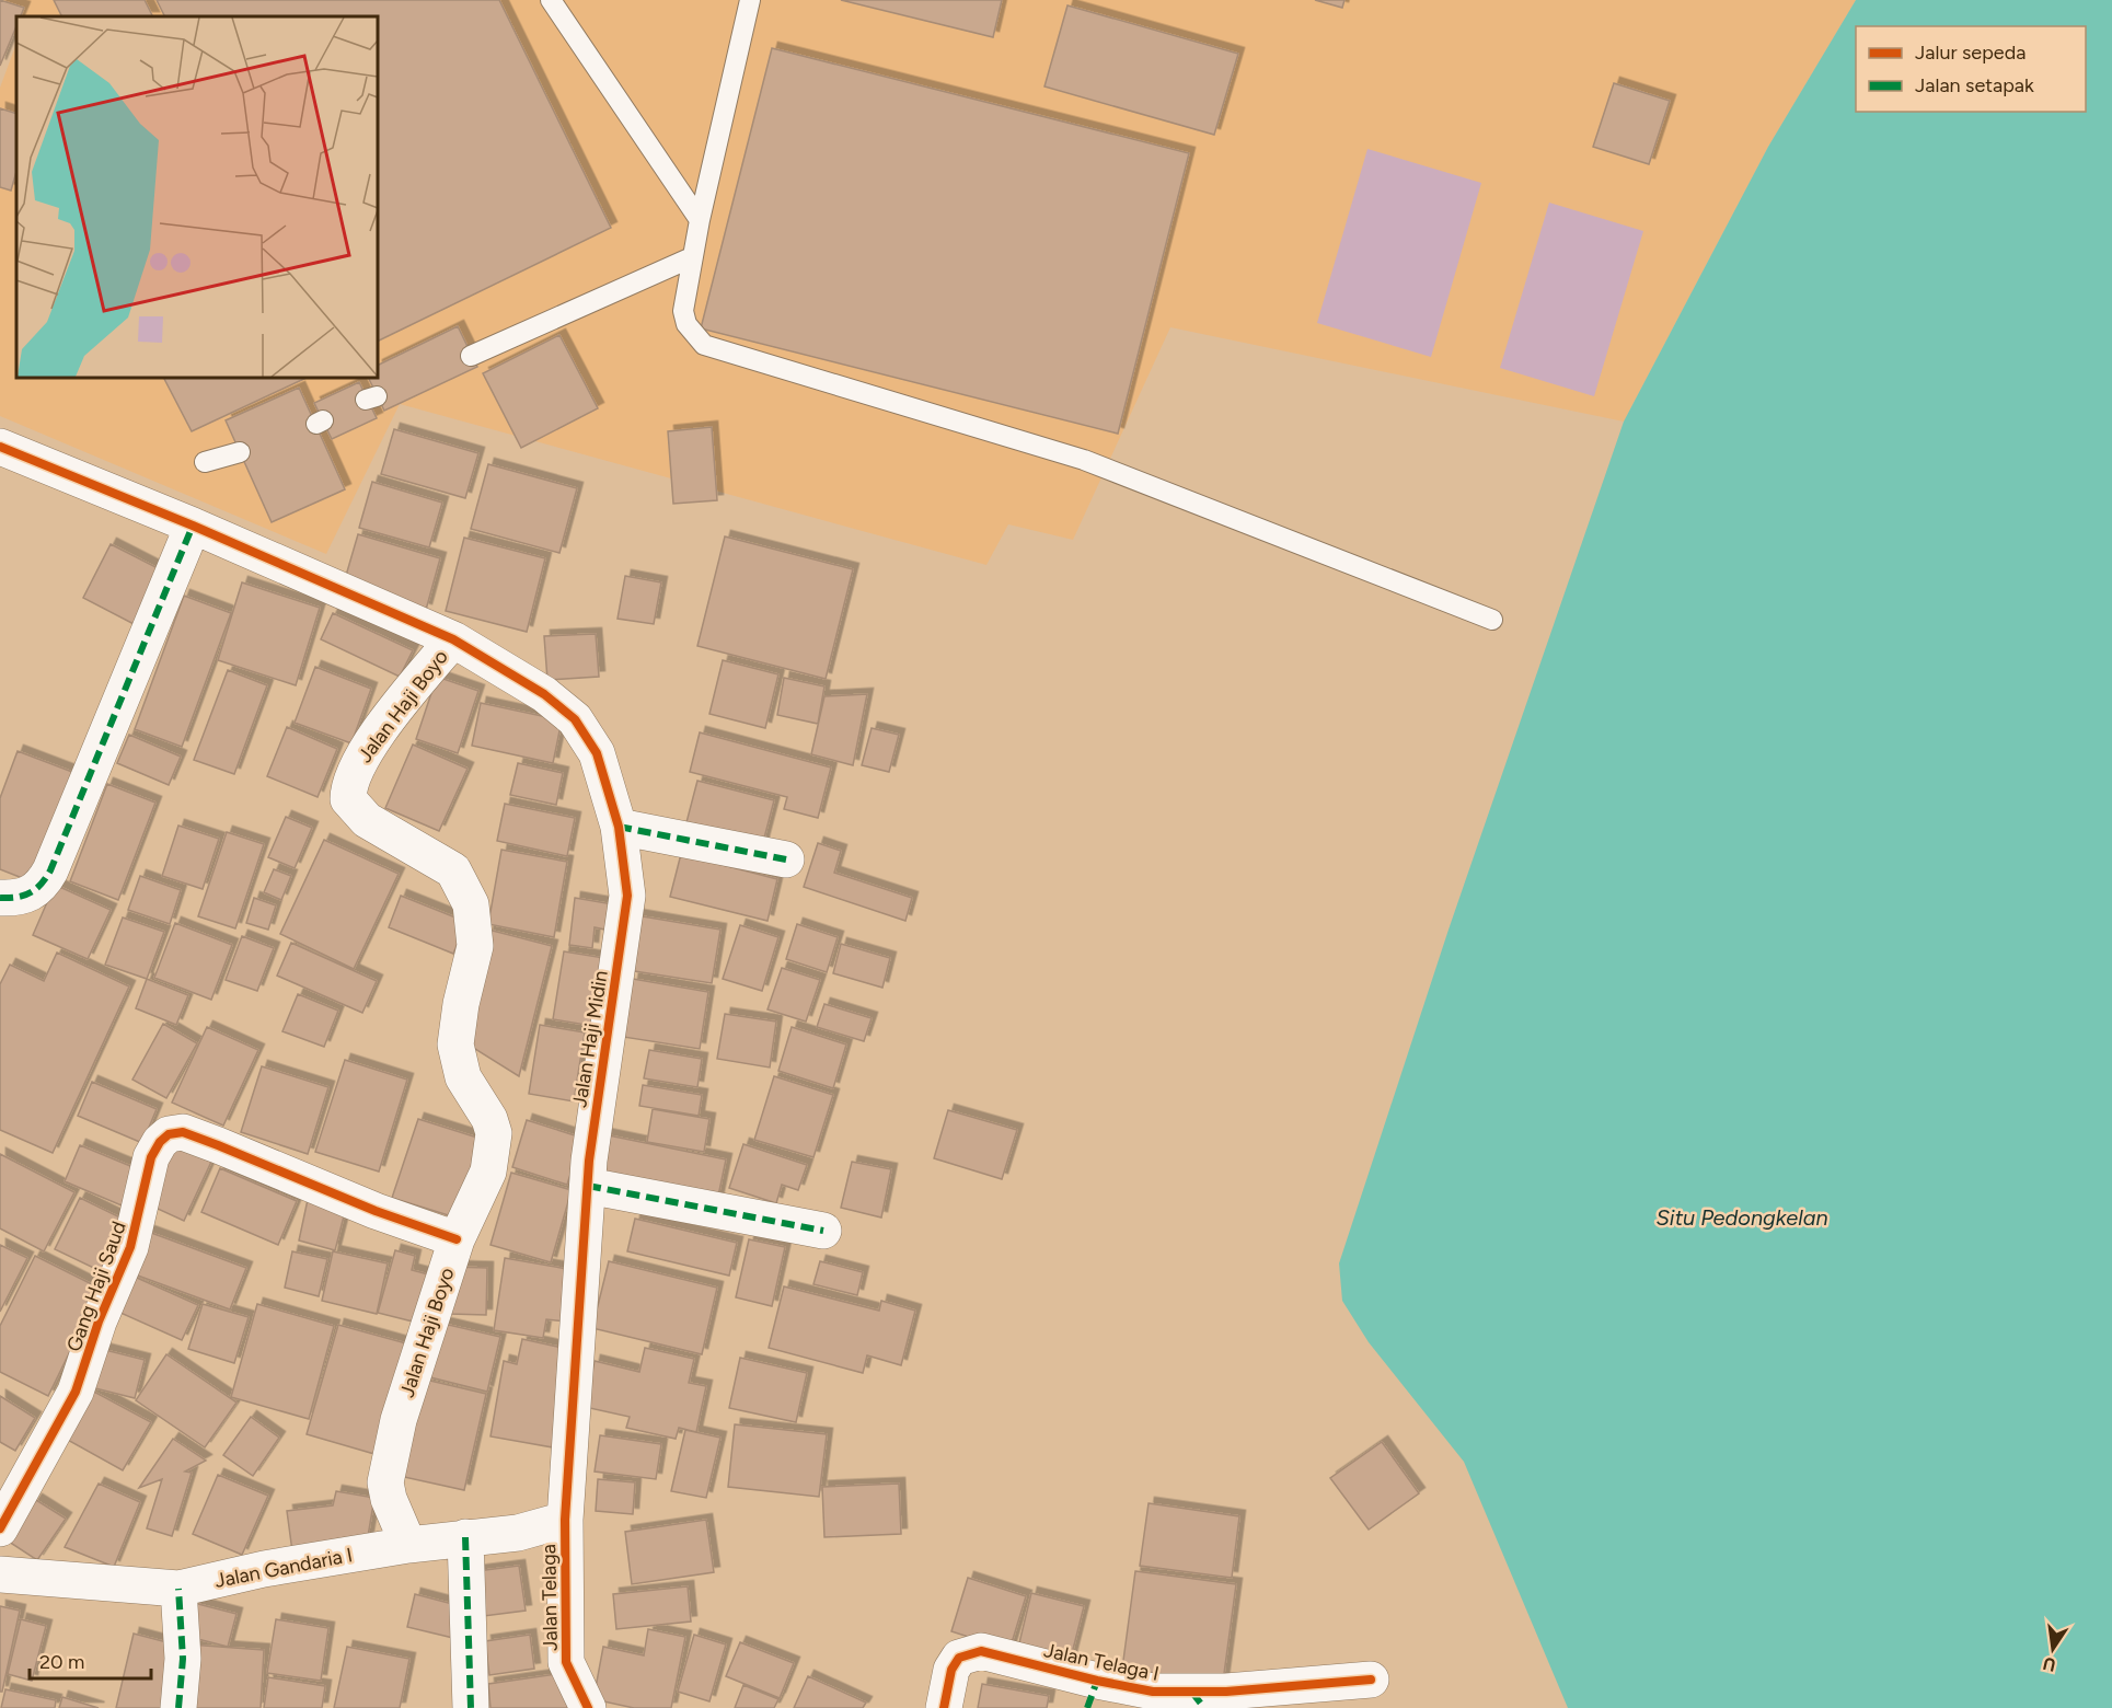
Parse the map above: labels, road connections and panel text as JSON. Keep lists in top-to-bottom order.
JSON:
{
  "streets": {
    "street": [
      "Jalan Haji Boyo",
      "Jalan Haji Midin",
      "Gang Haji Saud",
      "Jalan Gandaria I",
      "Jalan Telaga",
      "Jalan Telaga I"
    ]
  },
  "crossings": [
    ["Jalan Haji Boyo", "Jalan Haji Midin"],
    ["Jalan Haji Boyo", "Gang Haji Saud"],
    ["Jalan Haji Boyo", "Jalan Gandaria I"],
    ["Jalan Haji Midin", "Jalan Gandaria I"],
    ["Jalan Haji Midin", "Jalan Telaga"],
    ["Jalan Gandaria I", "Jalan Telaga"]
  ],
  "water": ["Situ Pedongkelan"],
  "legend": ["Jalur sepeda", "Jalan setapak"],
  "scale_bar": "20 m",
  "north": "bottom"
}
